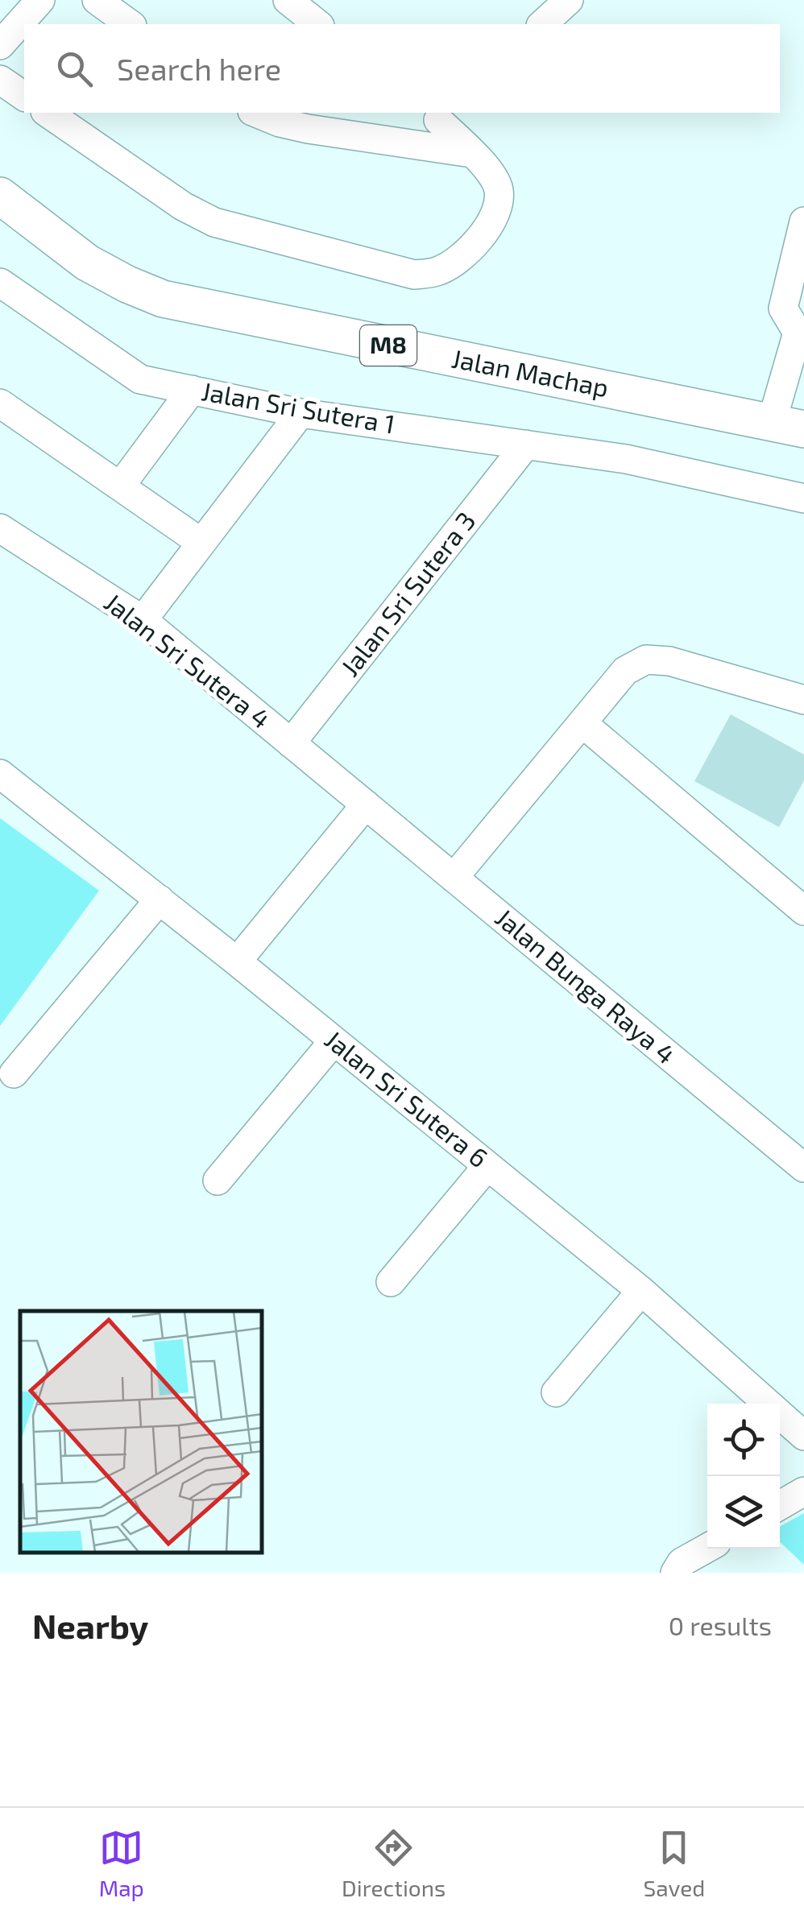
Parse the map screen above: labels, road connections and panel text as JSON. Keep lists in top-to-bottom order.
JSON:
{
  "streets": {
    "main road": ["M8", "Jalan Machap"],
    "street": [
      "Jalan Sri Sutera 1",
      "Jalan Sri Sutera 3",
      "Jalan Sri Sutera 4",
      "Jalan Bunga Raya 4",
      "Jalan Sri Sutera 6"
    ]
  },
  "crossings": [
    ["Jalan Sri Sutera 1", "Jalan Sri Sutera 3"],
    ["Jalan Sri Sutera 3", "Jalan Sri Sutera 4"],
    ["Jalan Sri Sutera 4", "Jalan Bunga Raya 4"]
  ],
  "page": {
    "search": "Search here",
    "heading": ["Nearby", "0 results"],
    "nav": ["Map", "Directions", "Saved"]
  }
}
